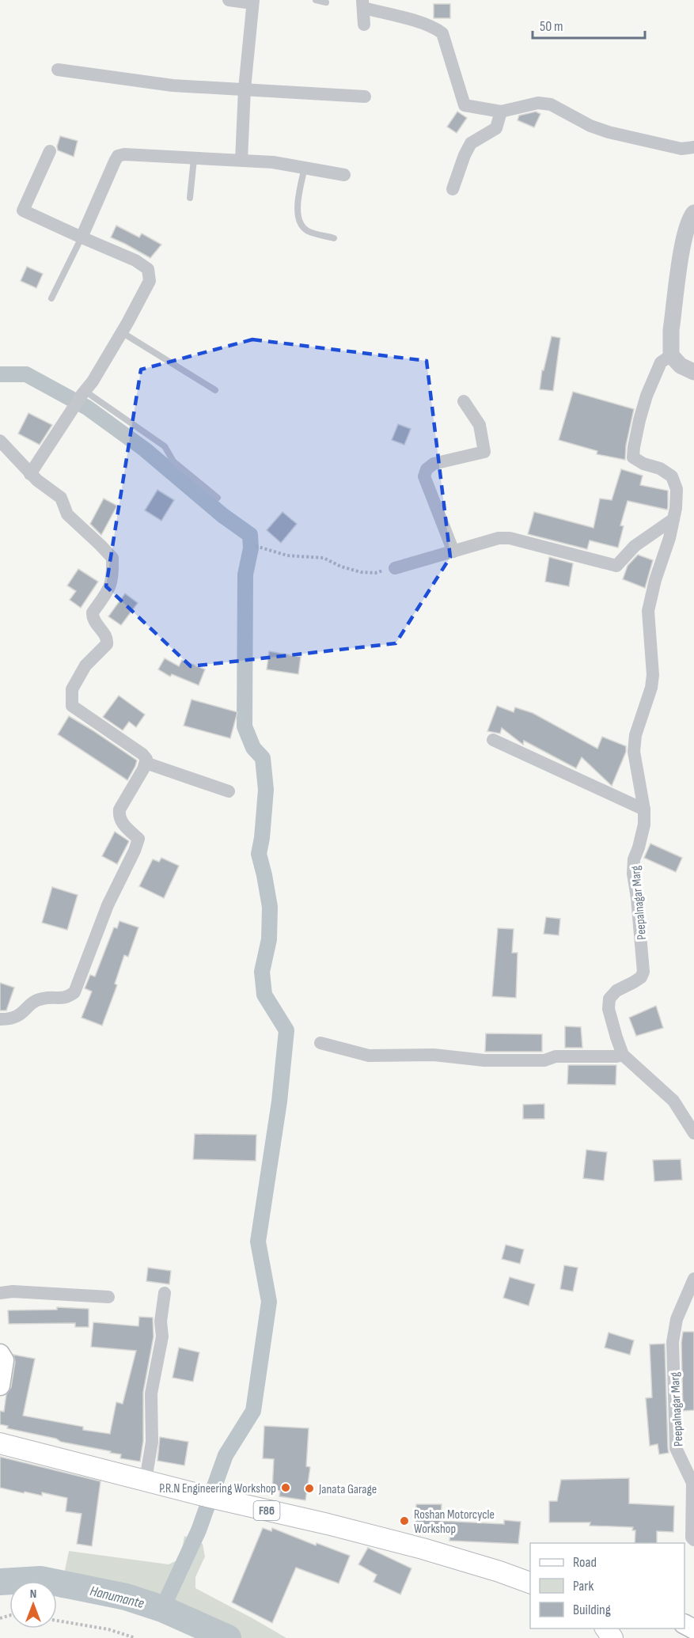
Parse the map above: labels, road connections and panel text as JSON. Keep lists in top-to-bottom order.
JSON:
{
  "streets": {
    "main road": ["F86"],
    "street": ["Peepalnagar Marg"]
  },
  "water": ["Hanumante"],
  "places": ["P.R.N Engineering Workshop", "Janata Garage", "Roshan Motorcycle Workshop"],
  "legend": ["Road", "Park", "Building"],
  "scale_bar": "50 m",
  "north": "top"
}
